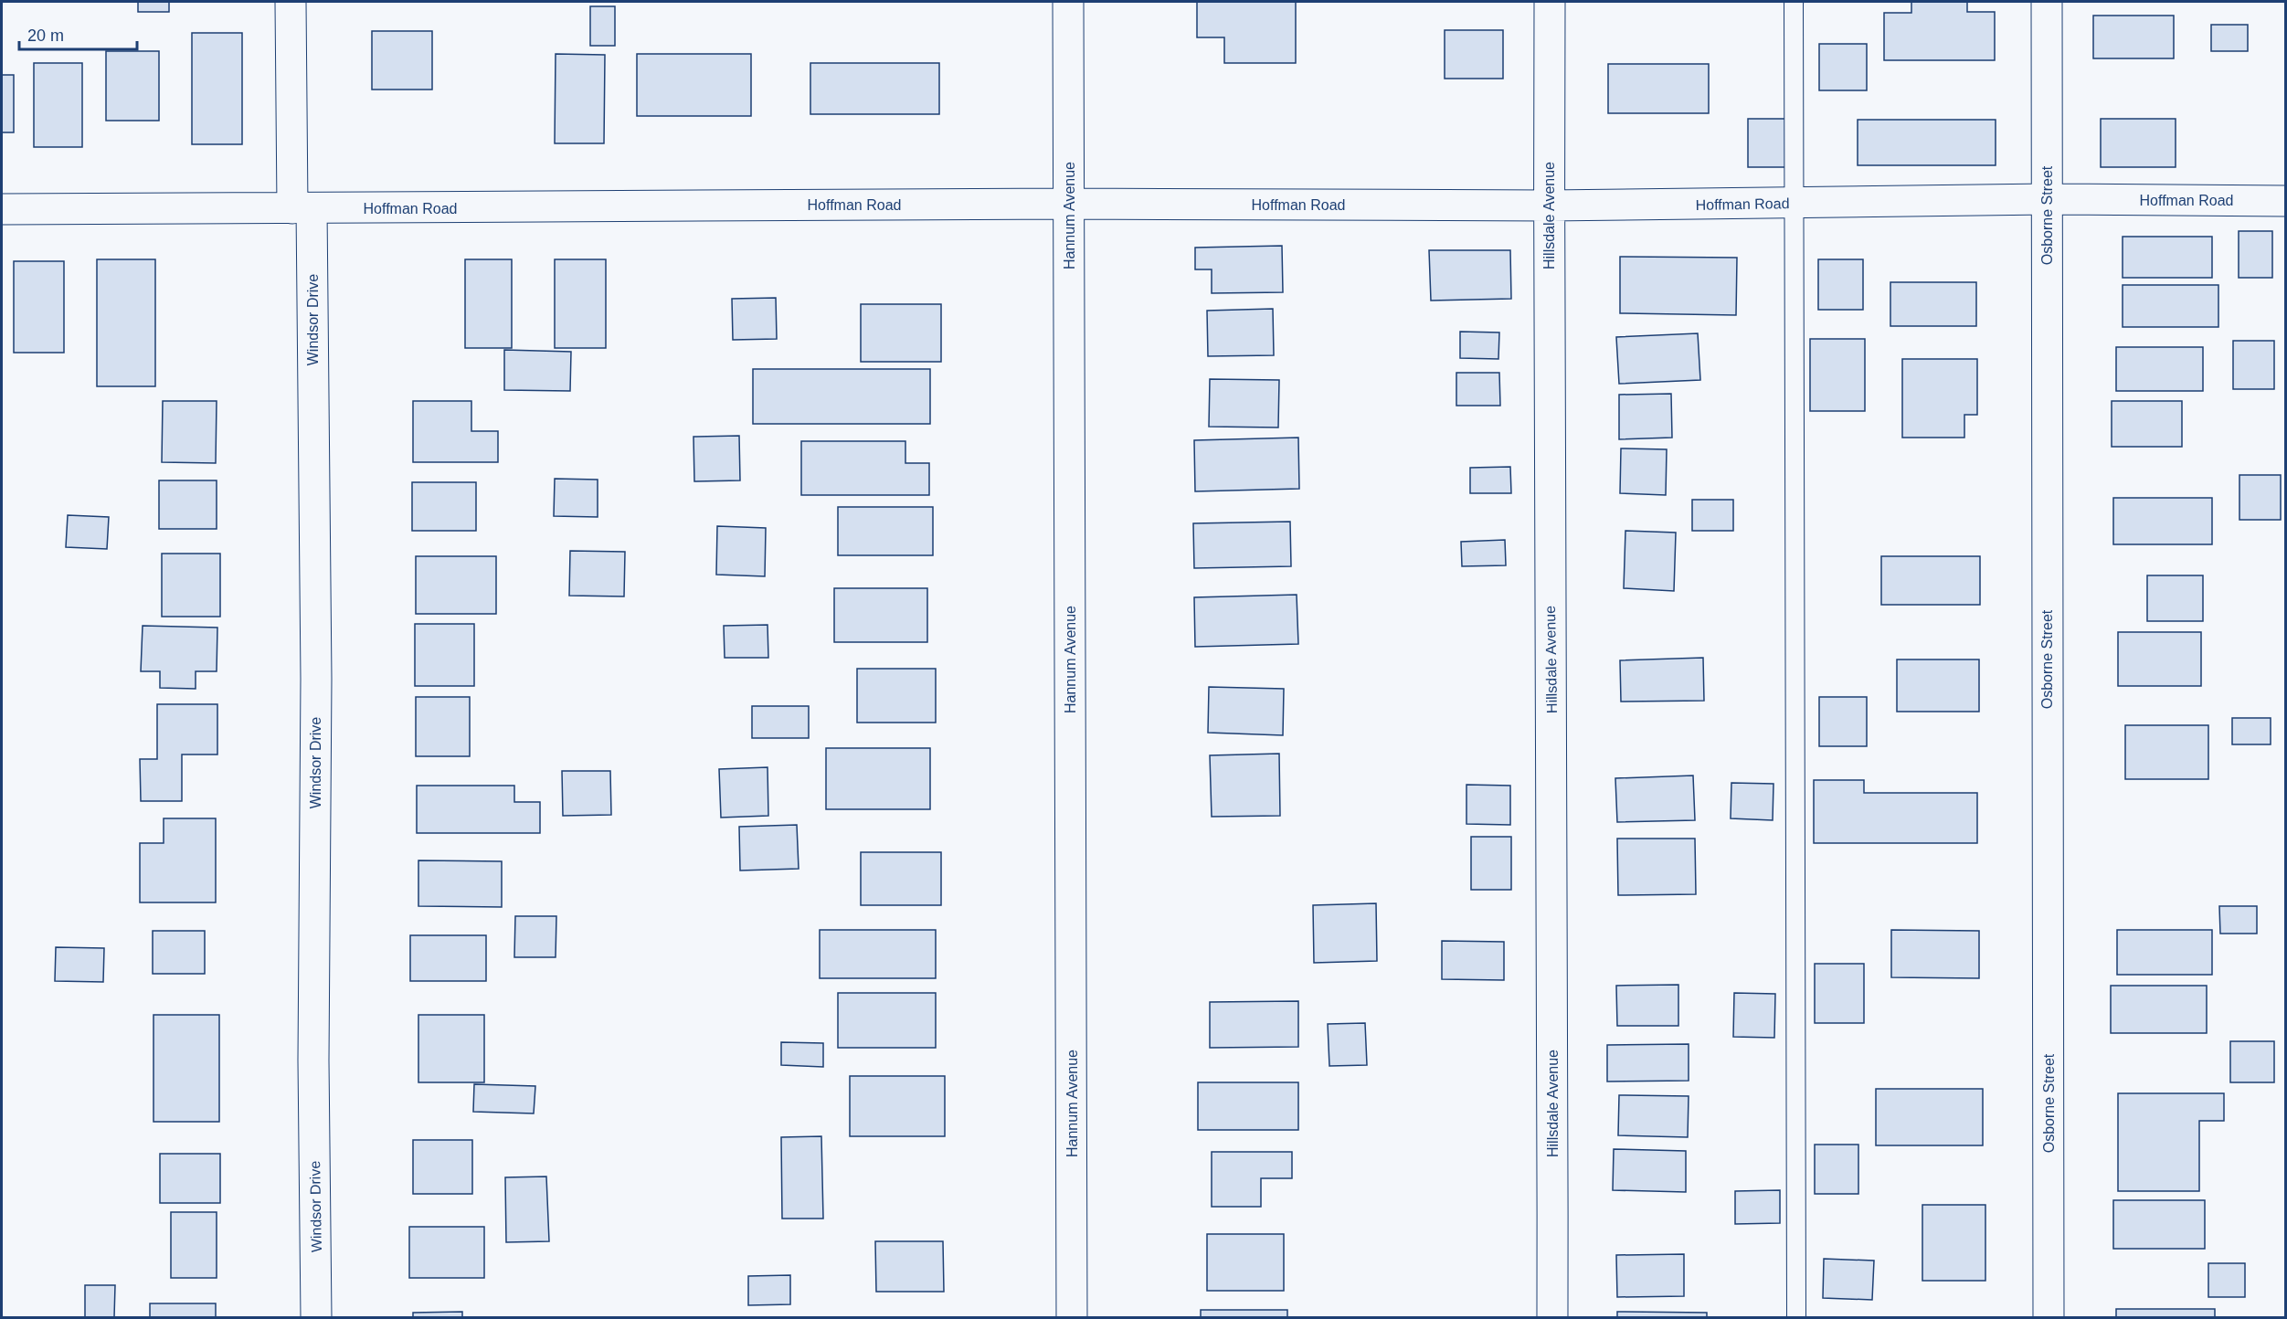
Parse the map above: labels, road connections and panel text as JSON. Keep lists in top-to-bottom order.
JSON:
{
  "streets": {
    "street": [
      "Hoffman Road",
      "Hannum Avenue",
      "Hillsdale Avenue",
      "Osborne Street",
      "Windsor Drive"
    ]
  },
  "crossings": [
    ["Hoffman Road", "Hannum Avenue"],
    ["Hoffman Road", "Hillsdale Avenue"],
    ["Hoffman Road", "Osborne Street"],
    ["Hoffman Road", "Windsor Drive"]
  ],
  "scale_bar": "20 m"
}
